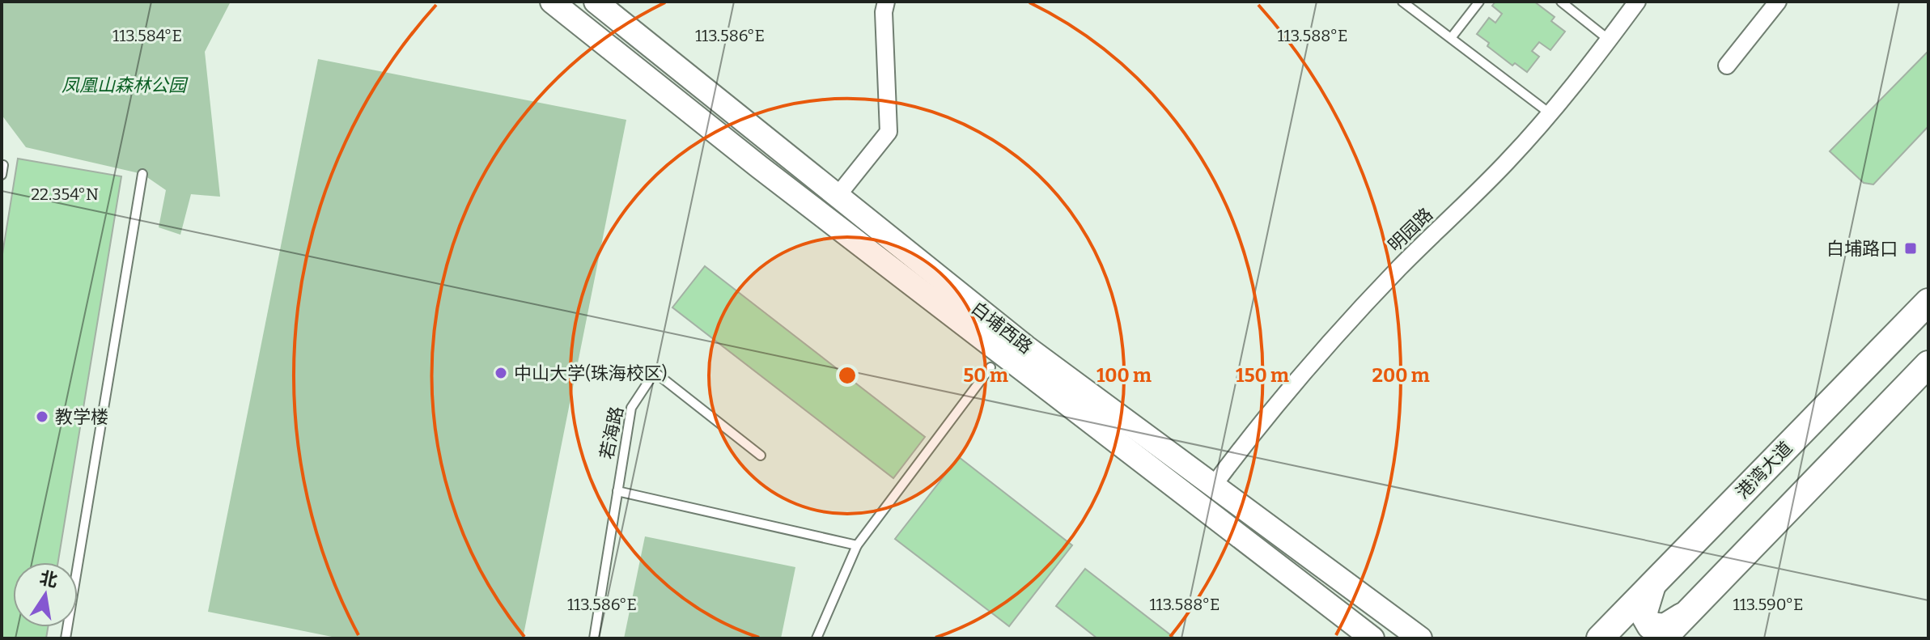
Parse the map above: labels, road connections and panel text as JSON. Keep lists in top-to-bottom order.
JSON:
{
  "streets": {
    "highway": ["港湾大道"],
    "main road": ["白埔西路"],
    "street": ["明园路"],
    "lane": ["若海路"]
  },
  "crossings": [
    ["明园路", "白埔西路"]
  ],
  "parks": ["凤凰山森林公园"],
  "places": {
    "transit": ["白埔路口"],
    "other": ["中山大学(珠海校区)", "教学楼"]
  },
  "north": "top",
  "coordinates": [
    "113.584°E",
    "113.586°E",
    "113.588°E",
    "22.354°N",
    "113.590°E"
  ],
  "rings": [
    "50 m",
    "100 m",
    "150 m",
    "200 m"
  ]
}
